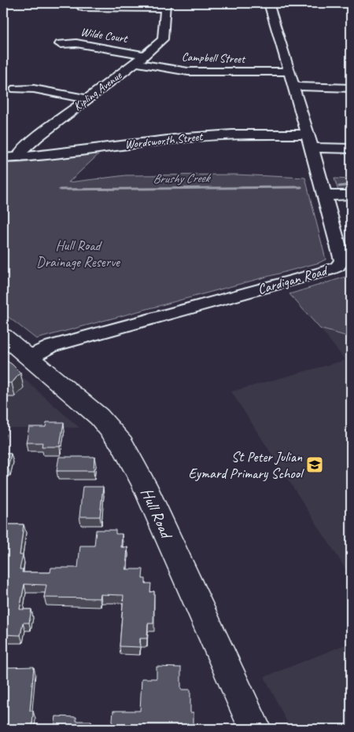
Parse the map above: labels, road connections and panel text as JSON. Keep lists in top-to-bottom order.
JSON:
{
  "streets": {
    "main road": ["Hull Road"],
    "street": [
      "Wilde Court",
      "Campbell Street",
      "Kipling Avenue",
      "Wordsworth Street",
      "Cardigan Road"
    ]
  },
  "crossings": [
    ["Wilde Court", "Kipling Avenue"],
    ["Campbell Street", "Kipling Avenue"],
    ["Campbell Street", "Cardigan Road"],
    ["Kipling Avenue", "Wordsworth Street"],
    ["Wordsworth Street", "Cardigan Road"],
    ["Cardigan Road", "Hull Road"]
  ],
  "water": ["Brushy Creek"],
  "parks": ["Hull Road Drainage Reserve"],
  "places": {
    "school or university": ["St Peter Julian Eymard Primary School"]
  }
}
